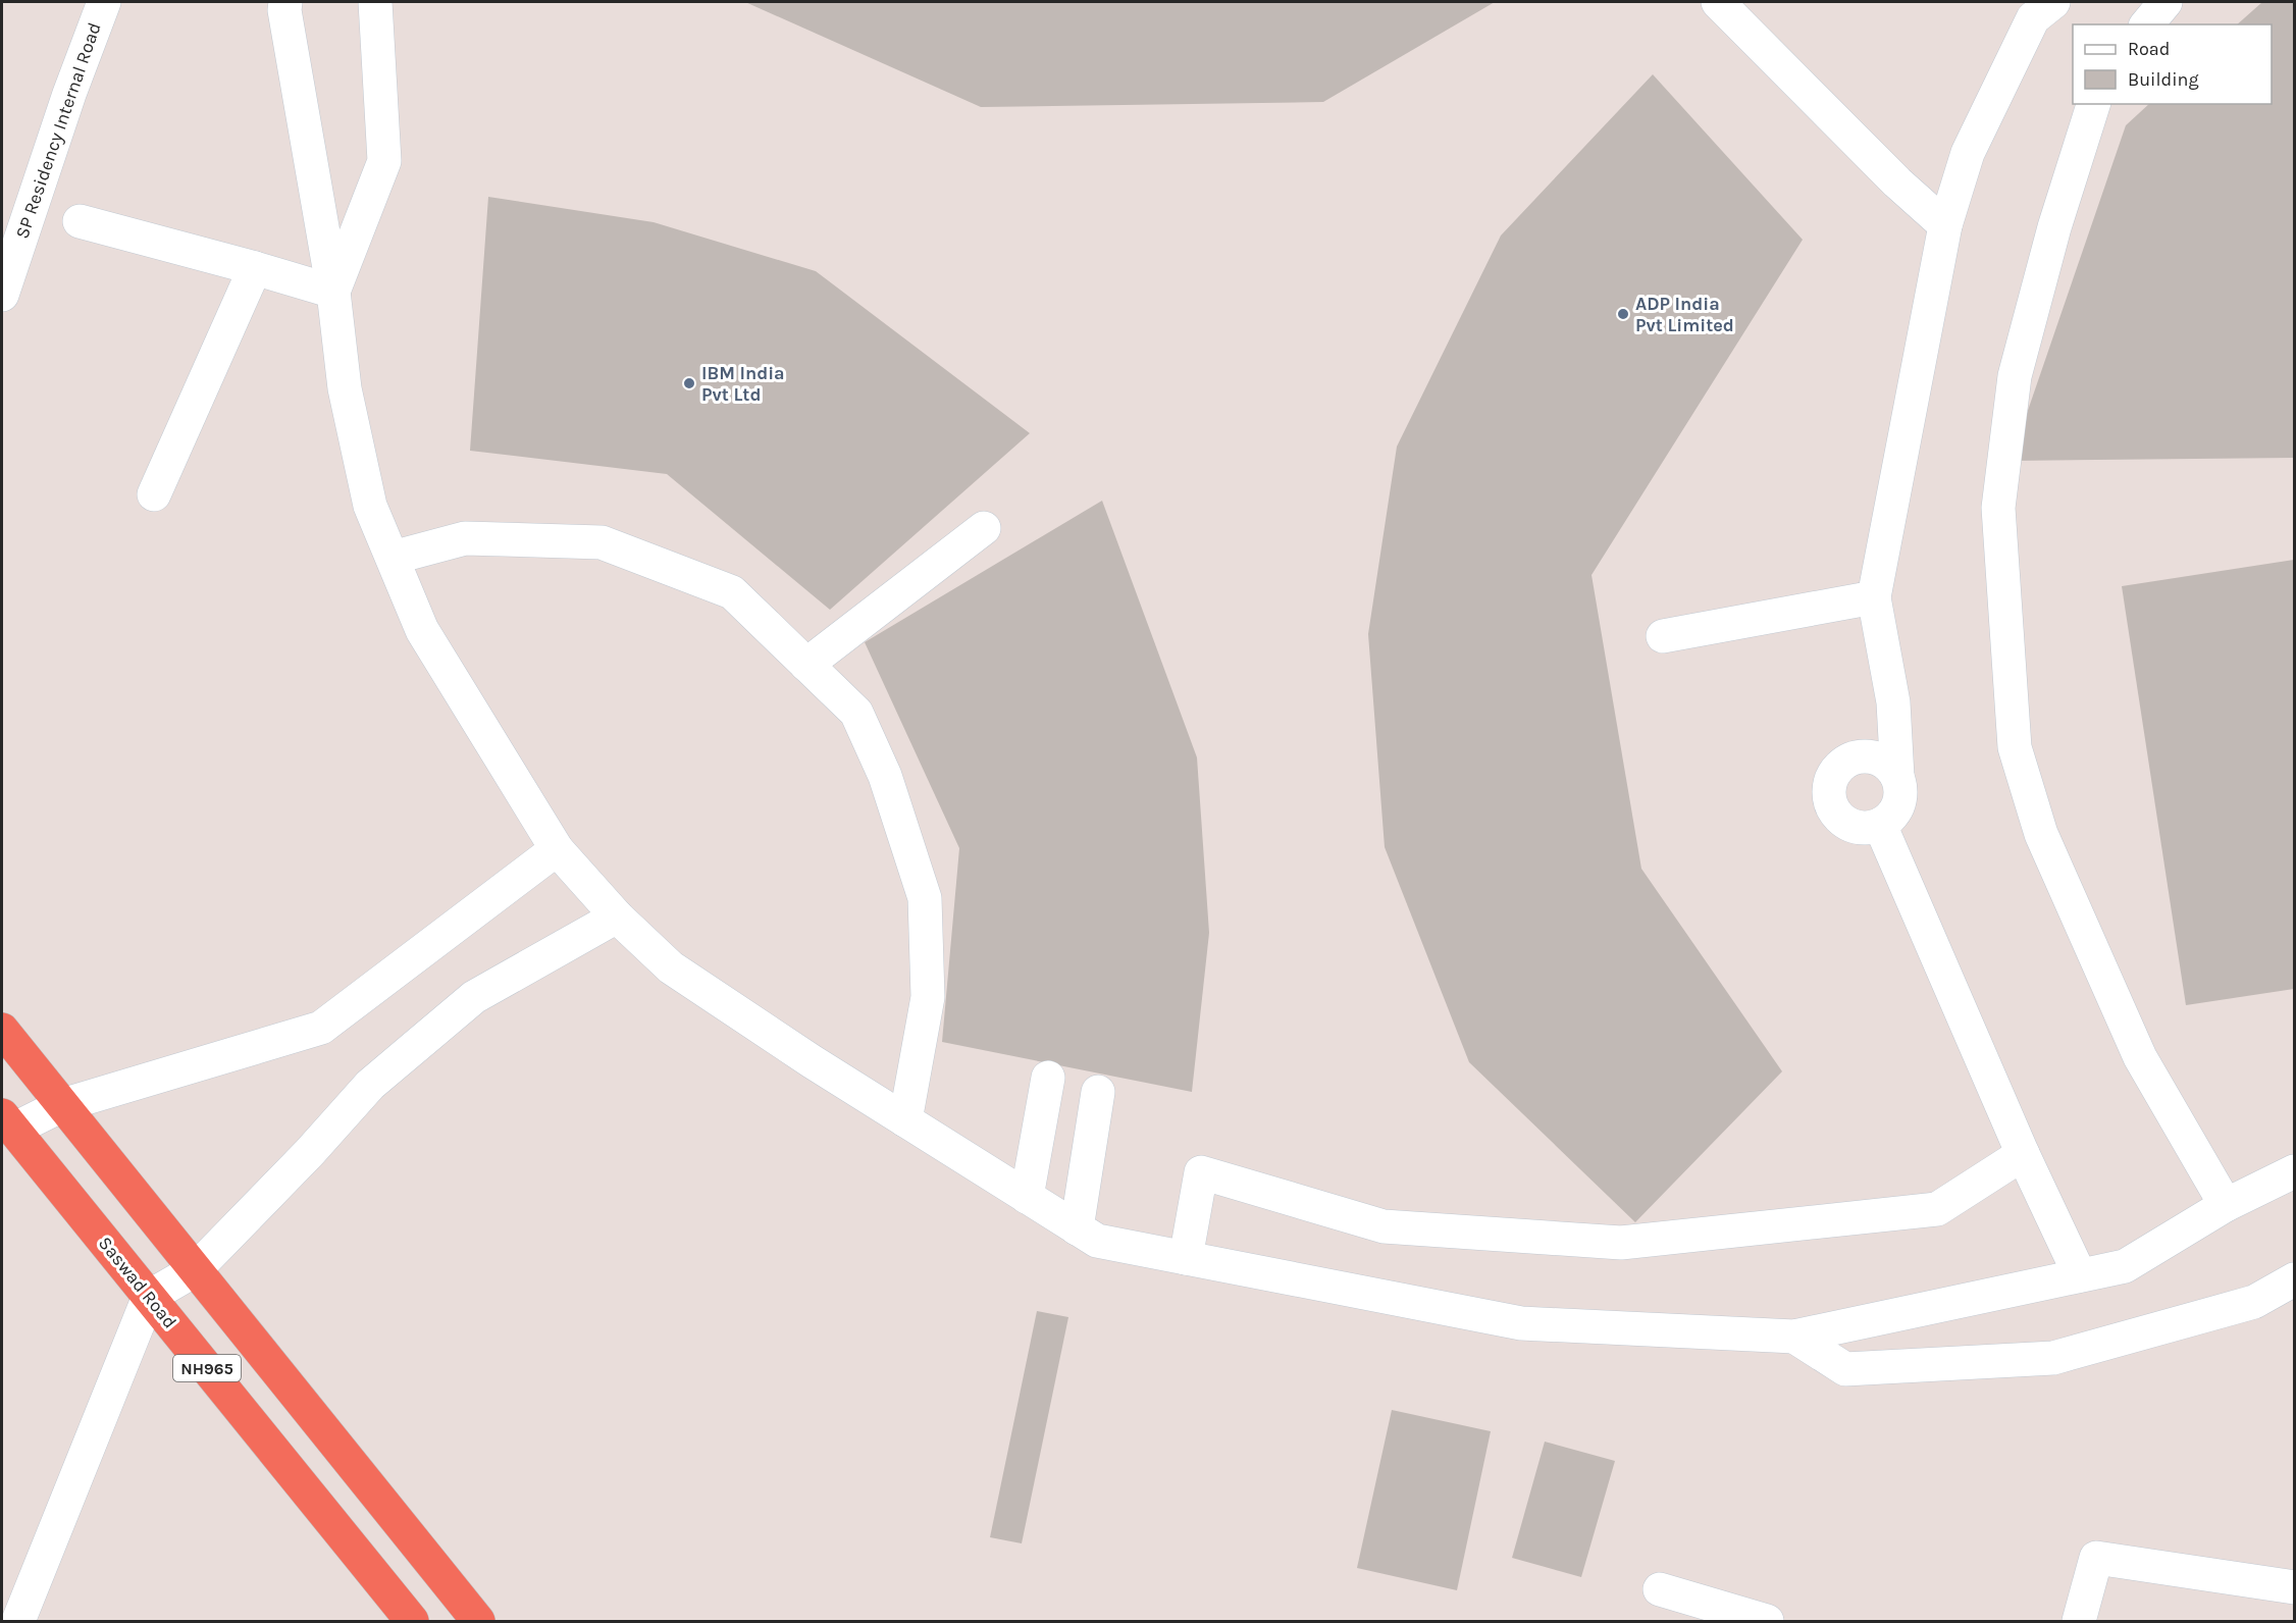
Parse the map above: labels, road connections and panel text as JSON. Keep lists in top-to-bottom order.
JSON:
{
  "streets": {
    "highway": ["Saswad Road", "NH965"],
    "street": ["SP Residency Internal Road"]
  },
  "places": ["ADP India Pvt Limited", "IBM India Pvt Ltd"],
  "legend": ["Road", "Building"]
}
